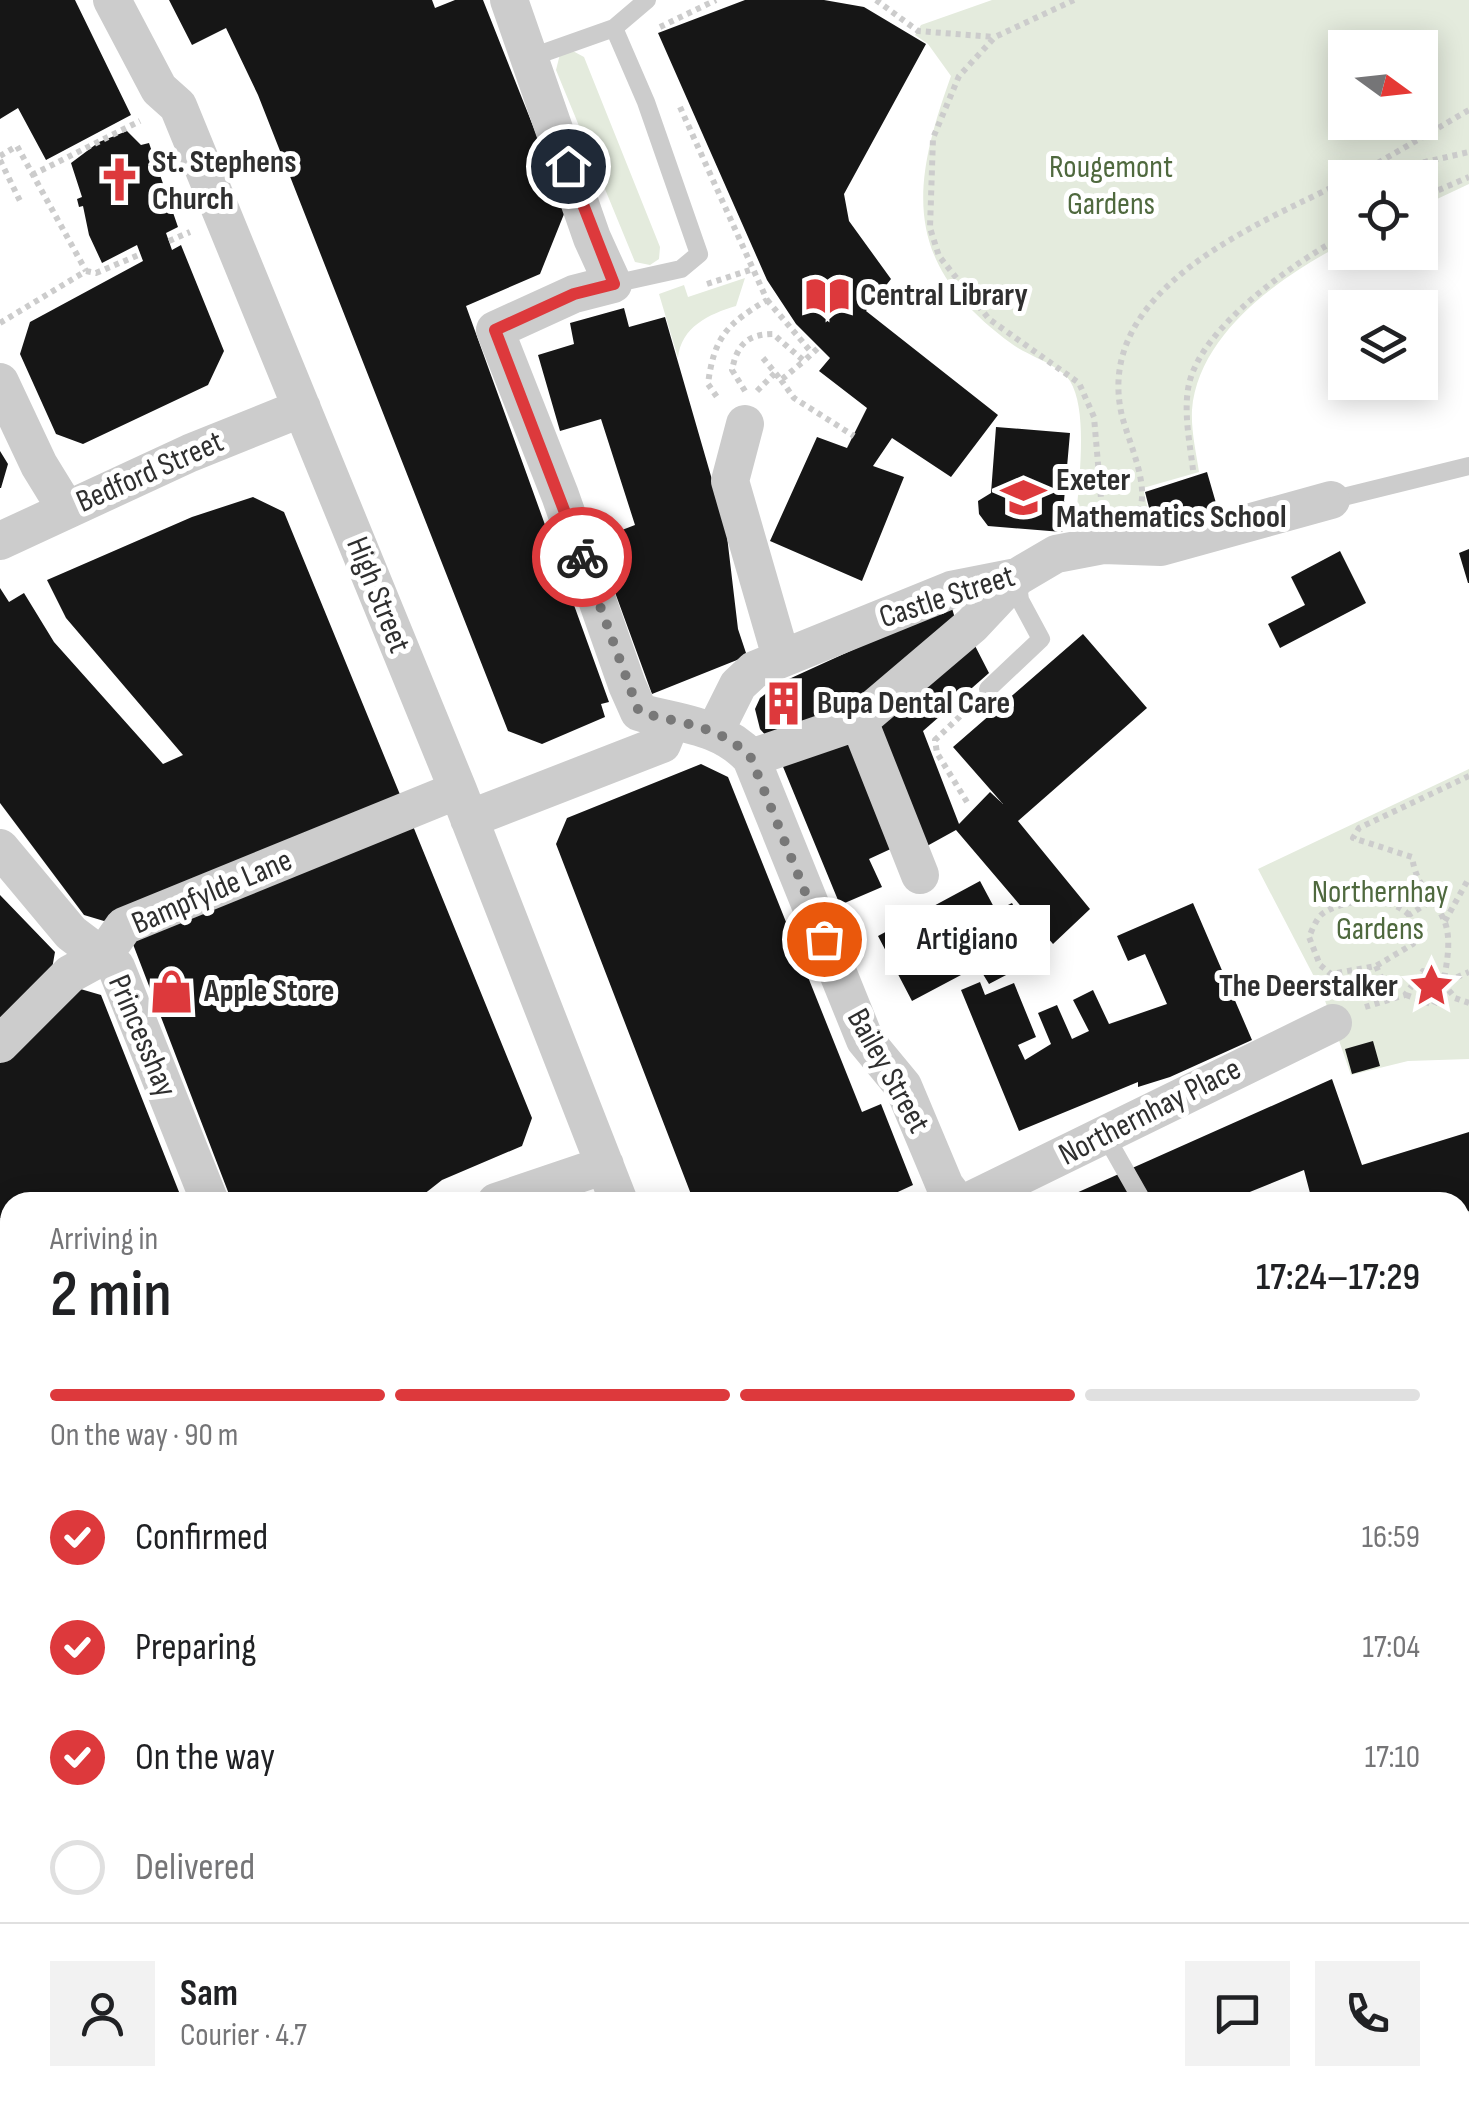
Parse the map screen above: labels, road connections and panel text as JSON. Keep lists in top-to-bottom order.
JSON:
{
  "streets": {
    "street": [
      "Bedford Street",
      "High Street",
      "Castle Street",
      "Bampfylde Lane",
      "Princesshay",
      "Bailey Street",
      "Northernhay Place"
    ]
  },
  "crossings": [
    ["Bedford Street", "High Street"],
    ["High Street", "Bampfylde Lane"],
    ["Castle Street", "Bailey Street"],
    ["Bampfylde Lane", "Princesshay"]
  ],
  "parks": ["Rougemont Gardens", "Northernhay Gardens"],
  "places": {
    "church": ["St. Stephens Church"],
    "library": ["Central Library"],
    "school or university": ["Exeter Mathematics School"],
    "building": ["Bupa Dental Care"],
    "other": ["Artigiano"],
    "place": ["The Deerstalker"],
    "shop": ["Apple Store"]
  },
  "north": "right",
  "page": {
    "bubble": "Artigiano",
    "heading": ["2 min", "Arriving in", "17:24–17:29"],
    "panel": ["Sam", "Courier · 4.7"],
    "bar": "On the way · 90 m",
    "list": [
      ["Confirmed", "16:59"],
      ["Preparing", "17:04"],
      ["On the way", "17:10"],
      "Delivered"
    ]
  }
}
